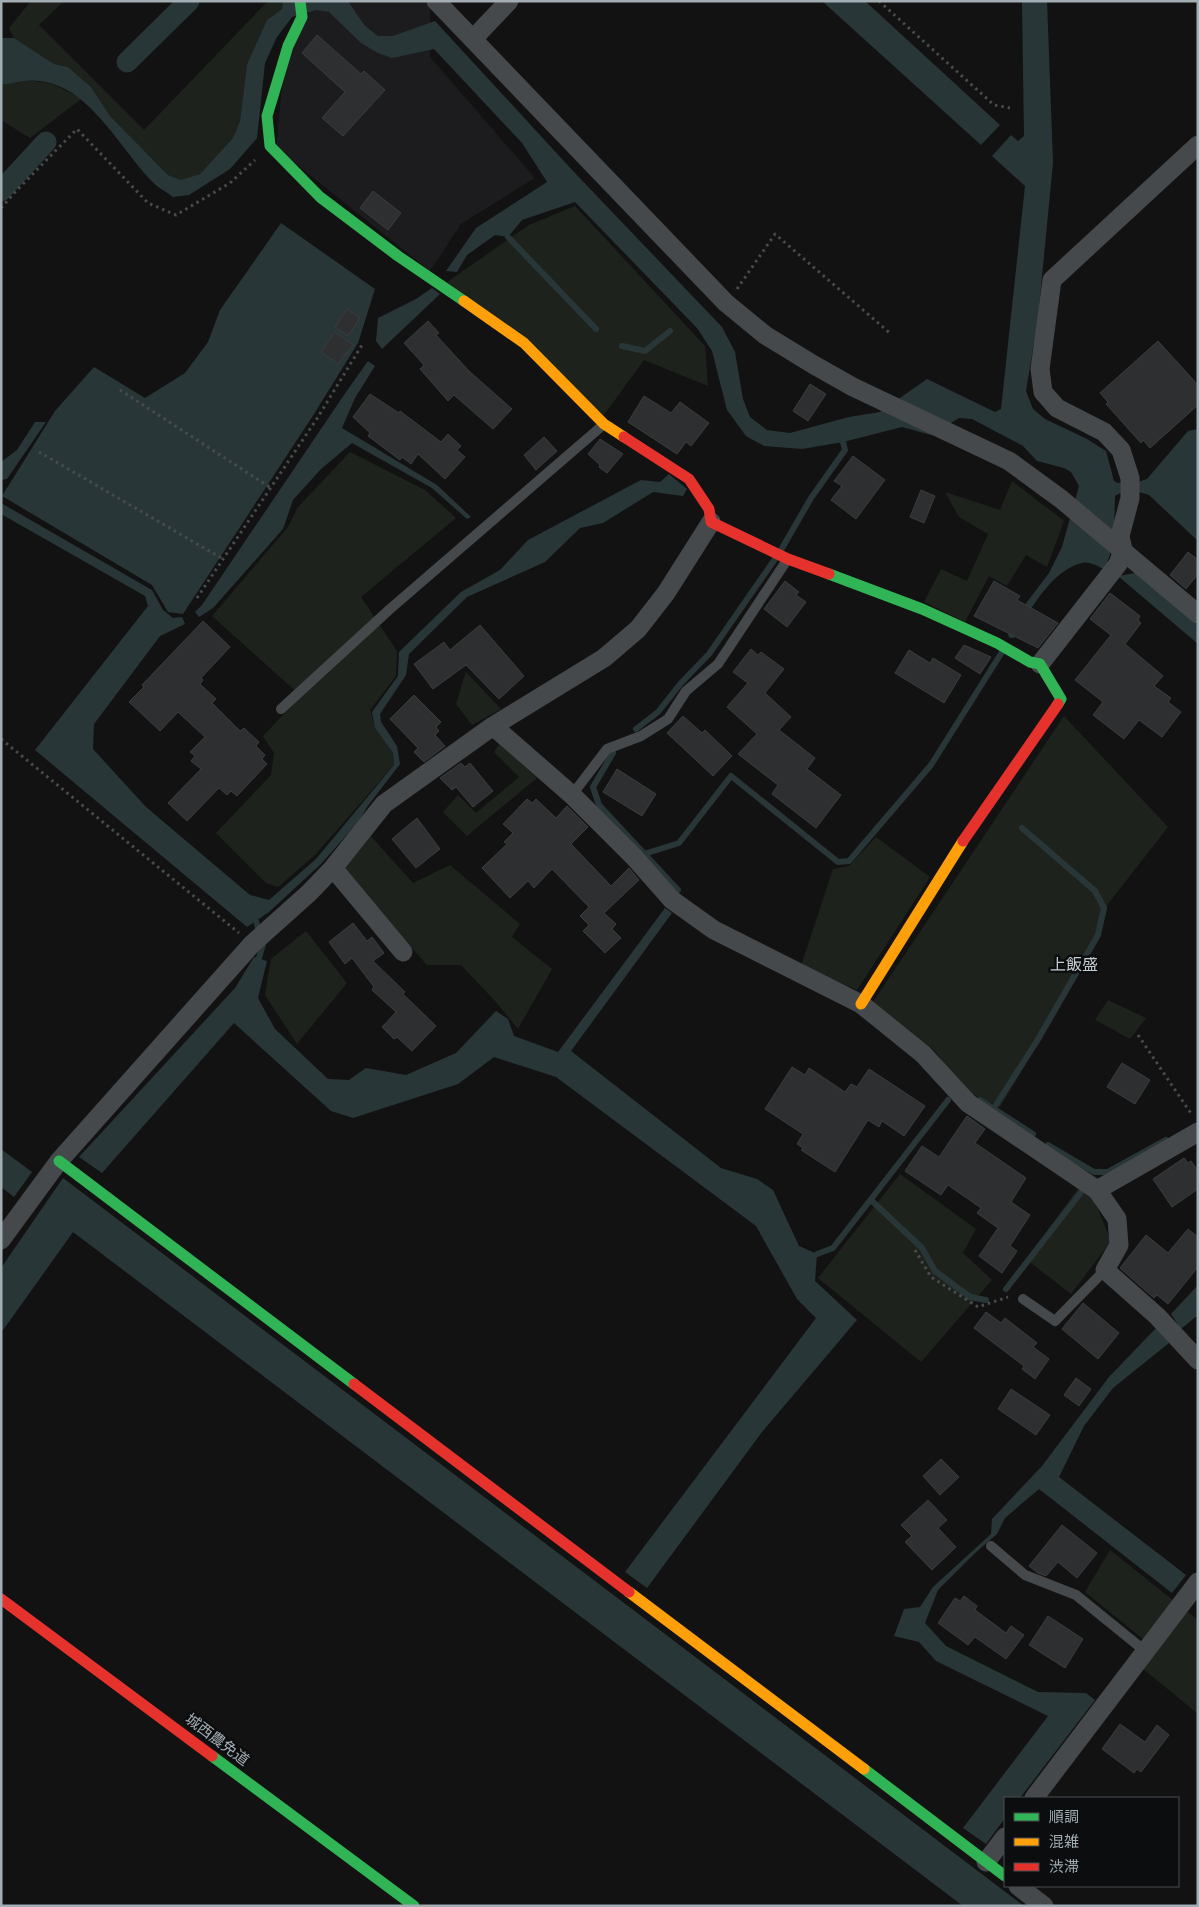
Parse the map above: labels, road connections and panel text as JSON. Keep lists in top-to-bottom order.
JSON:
{
  "streets": {
    "street": ["城西農免道"]
  },
  "districts": ["上飯盛"],
  "legend": ["順調", "混雑", "渋滞"]
}
